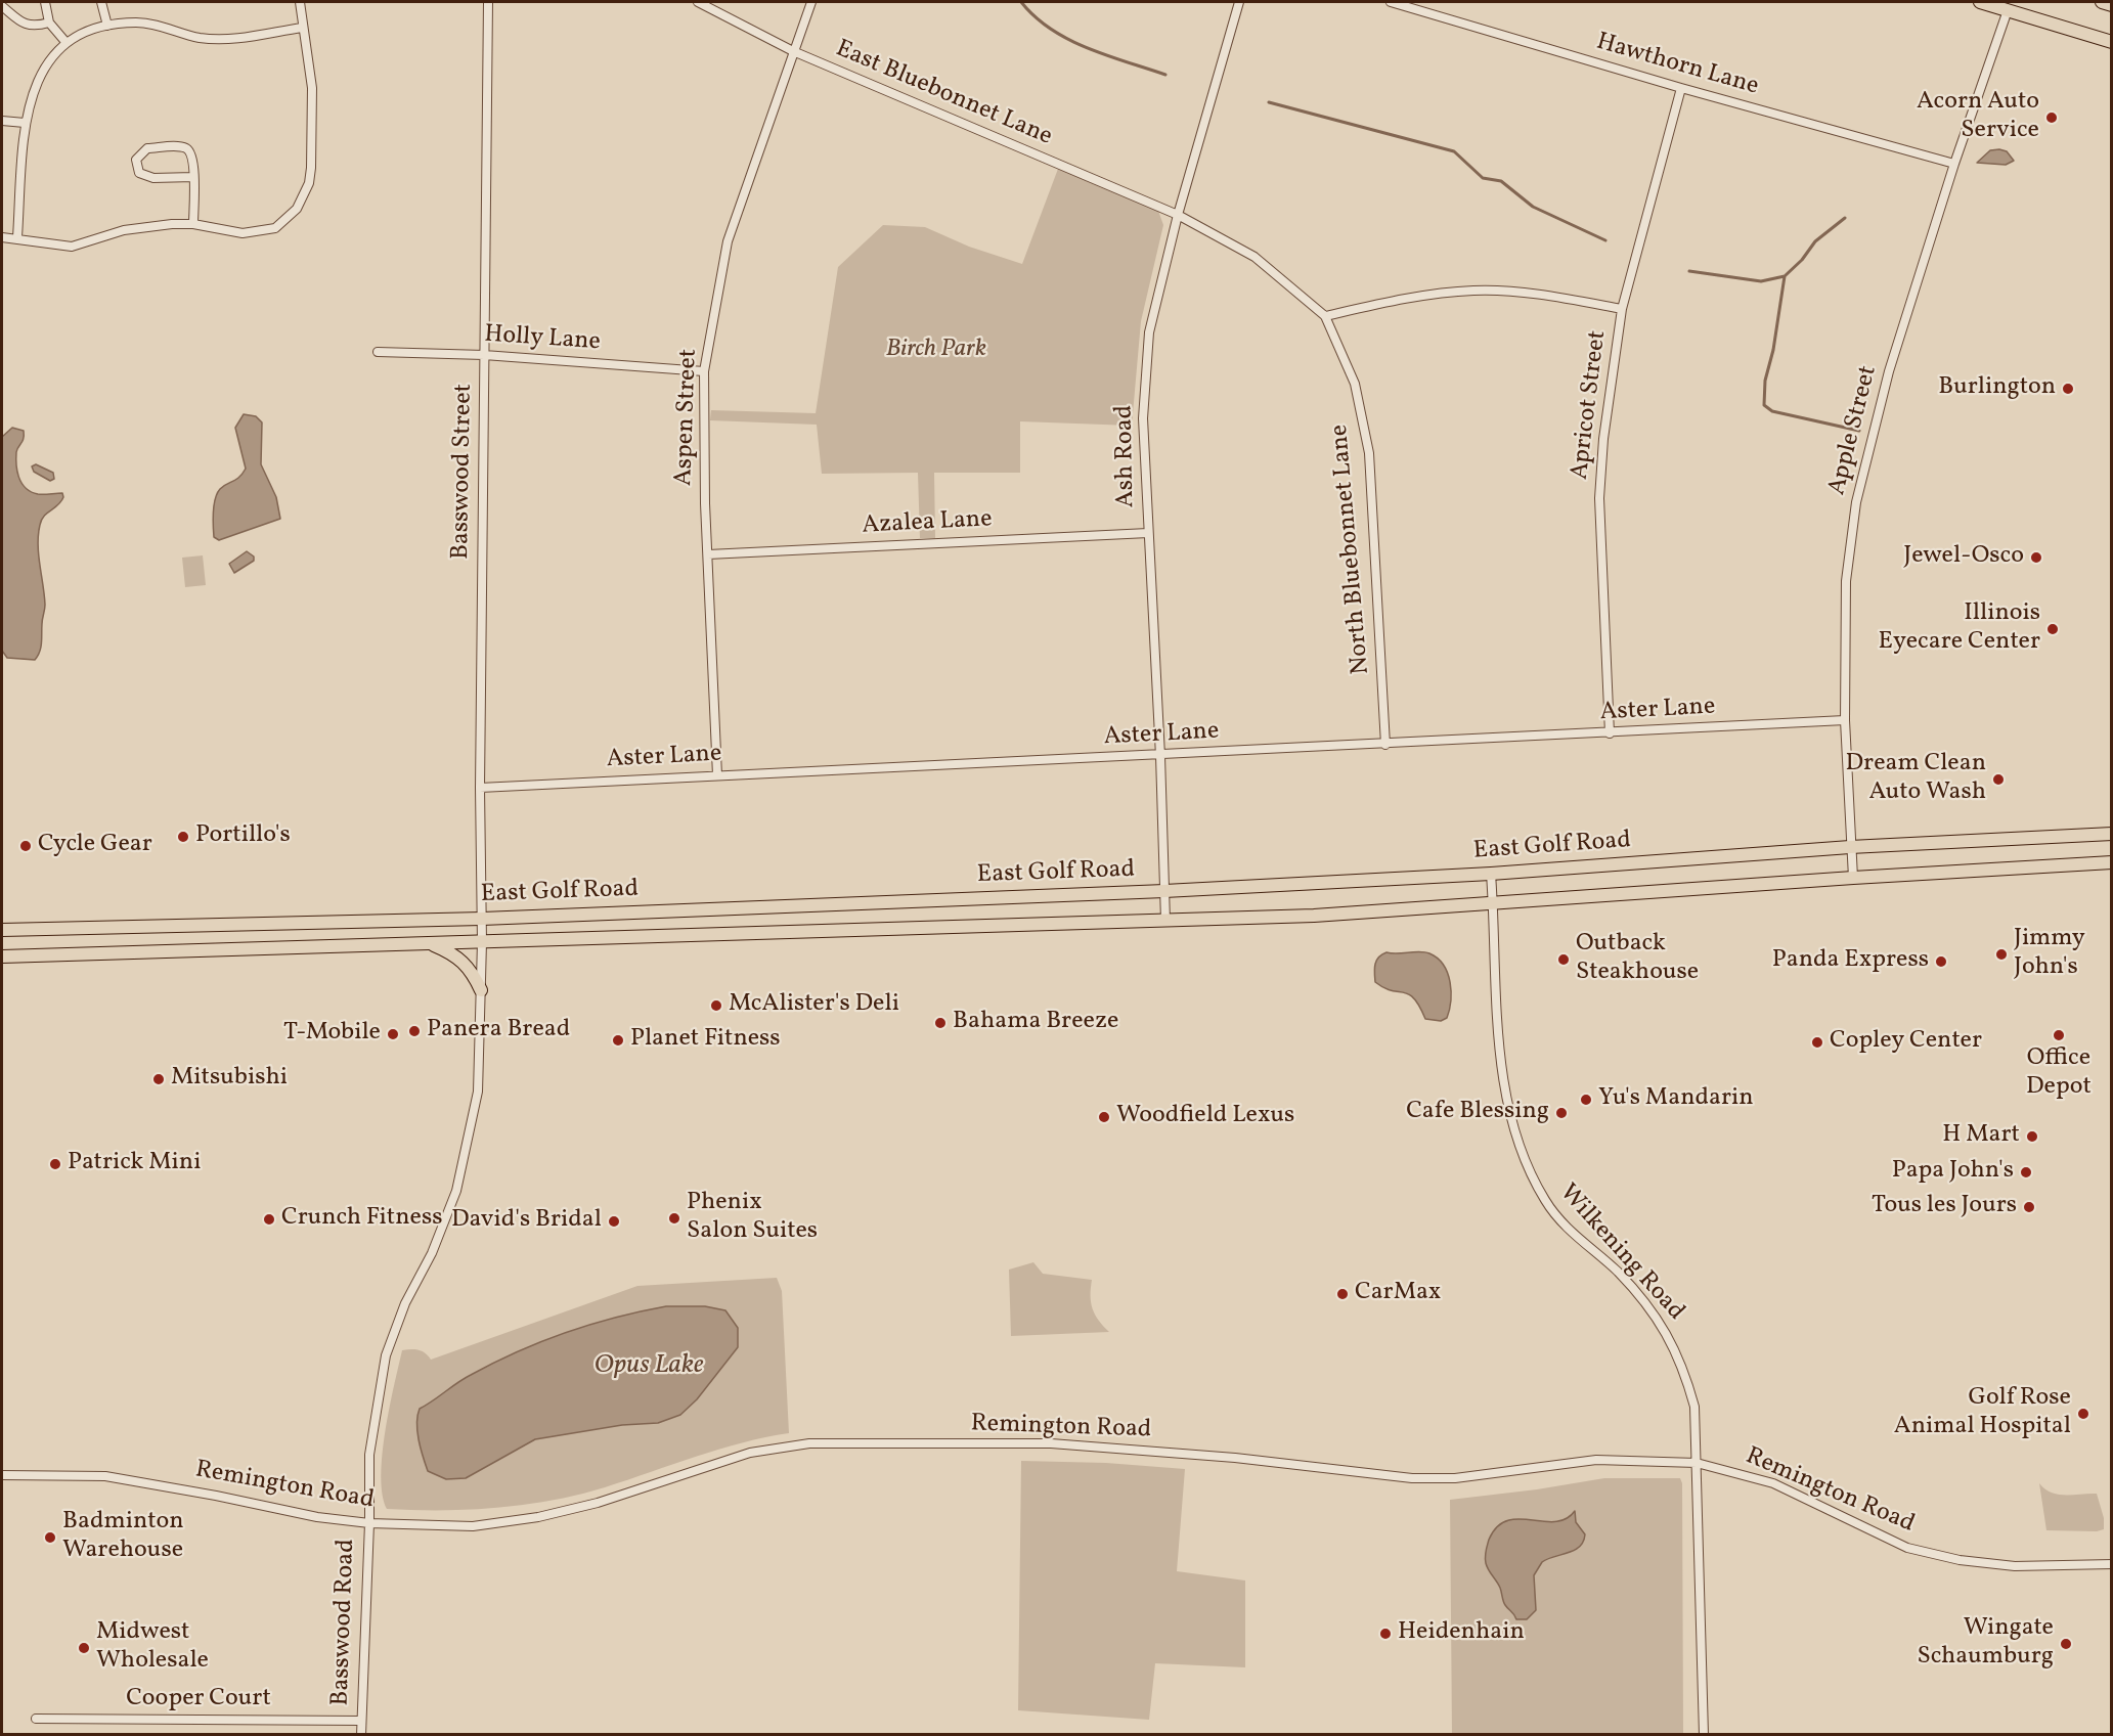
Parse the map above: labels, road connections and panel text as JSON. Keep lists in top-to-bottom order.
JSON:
{
  "streets": {
    "main road": ["East Golf Road"],
    "street": [
      "Hawthorn Lane",
      "East Bluebonnet Lane",
      "Holly Lane",
      "Apricot Street",
      "Aspen Street",
      "Apple Street",
      "Ash Road",
      "Basswood Street",
      "Azalea Lane",
      "North Bluebonnet Lane",
      "Aster Lane",
      "Wilkening Road",
      "Remington Road",
      "Basswood Road",
      "Cooper Court"
    ]
  },
  "crossings": [
    ["Hawthorn Lane", "Apricot Street"],
    ["Hawthorn Lane", "Apple Street"],
    ["East Bluebonnet Lane", "Aspen Street"],
    ["East Bluebonnet Lane", "Ash Road"],
    ["East Bluebonnet Lane", "North Bluebonnet Lane"],
    ["Holly Lane", "Aspen Street"],
    ["Holly Lane", "Basswood Street"],
    ["Apricot Street", "Aster Lane"],
    ["Aspen Street", "Azalea Lane"],
    ["Aspen Street", "Aster Lane"],
    ["Apple Street", "Aster Lane"],
    ["Apple Street", "East Golf Road"],
    ["Ash Road", "Azalea Lane"],
    ["Ash Road", "North Bluebonnet Lane"],
    ["Ash Road", "Aster Lane"],
    ["Ash Road", "East Golf Road"],
    ["Basswood Street", "Aster Lane"],
    ["Basswood Street", "East Golf Road"],
    ["Basswood Street", "Basswood Road"],
    ["North Bluebonnet Lane", "Aster Lane"],
    ["East Golf Road", "Wilkening Road"],
    ["East Golf Road", "Basswood Road"],
    ["Wilkening Road", "Remington Road"],
    ["Remington Road", "Basswood Road"],
    ["Basswood Road", "Cooper Court"]
  ],
  "water": ["Opus Lake"],
  "parks": ["Birch Park"],
  "places": [
    "Acorn Auto Service",
    "Burlington",
    "Jewel-Osco",
    "Illinois Eyecare Center",
    "Dream Clean Auto Wash",
    "Portillo's",
    "Cycle Gear",
    "Jimmy John's",
    "Outback Steakhouse",
    "Panda Express",
    "McAlister's Deli",
    "Bahama Breeze",
    "Panera Bread",
    "T-Mobile",
    "Office Depot",
    "Planet Fitness",
    "Copley Center",
    "Mitsubishi",
    "Yu's Mandarin",
    "Cafe Blessing",
    "Woodfield Lexus",
    "H Mart",
    "Patrick Mini",
    "Papa John's",
    "Tous les Jours",
    "Phenix Salon Suites",
    "Crunch Fitness",
    "David's Bridal",
    "CarMax",
    "Golf Rose Animal Hospital",
    "Badminton Warehouse",
    "Heidenhain",
    "Wingate Schaumburg",
    "Midwest Wholesale"
  ]
}
